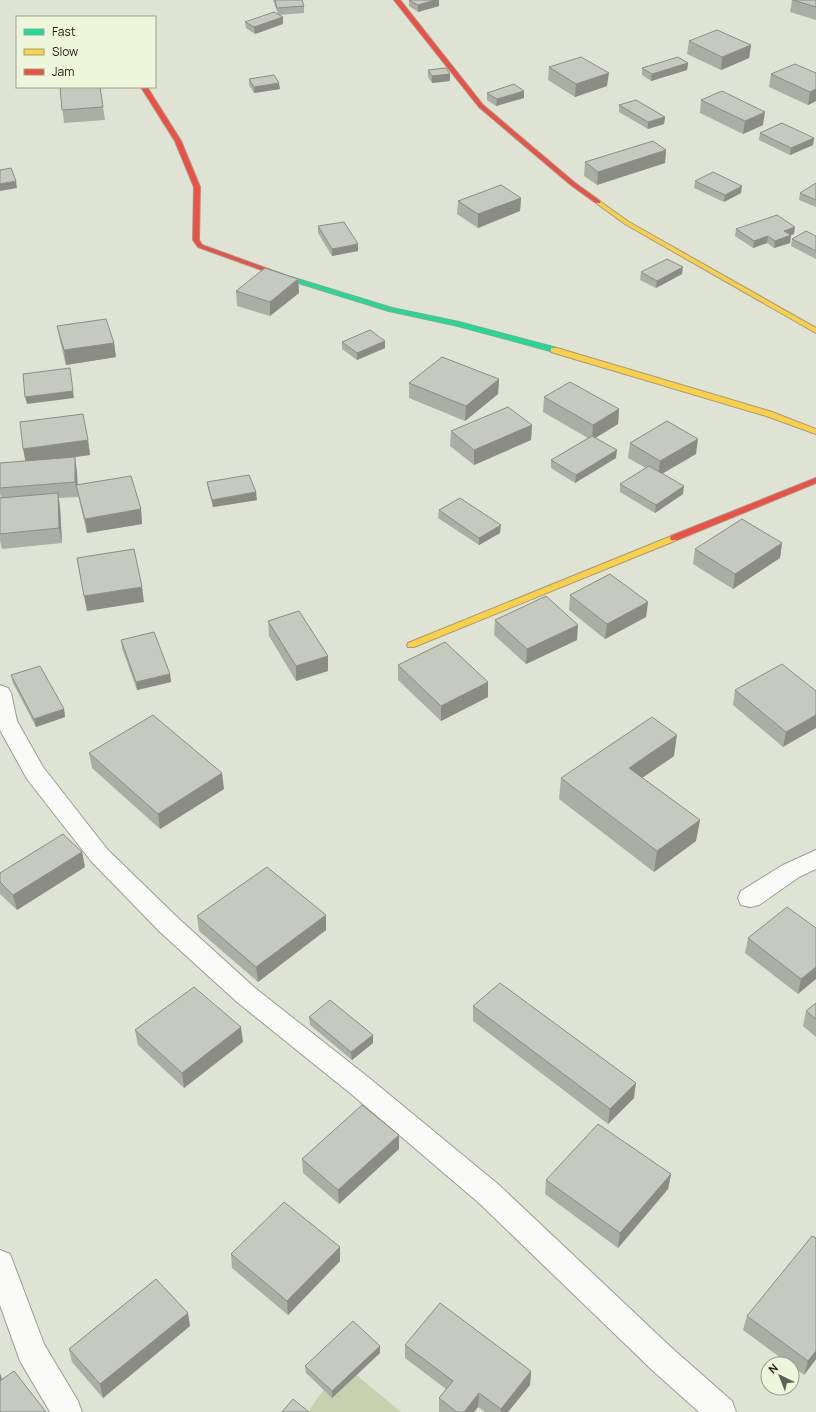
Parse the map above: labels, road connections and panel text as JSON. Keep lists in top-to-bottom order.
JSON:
{
  "legend": ["Fast", "Slow", "Jam"],
  "north": "top left"
}
